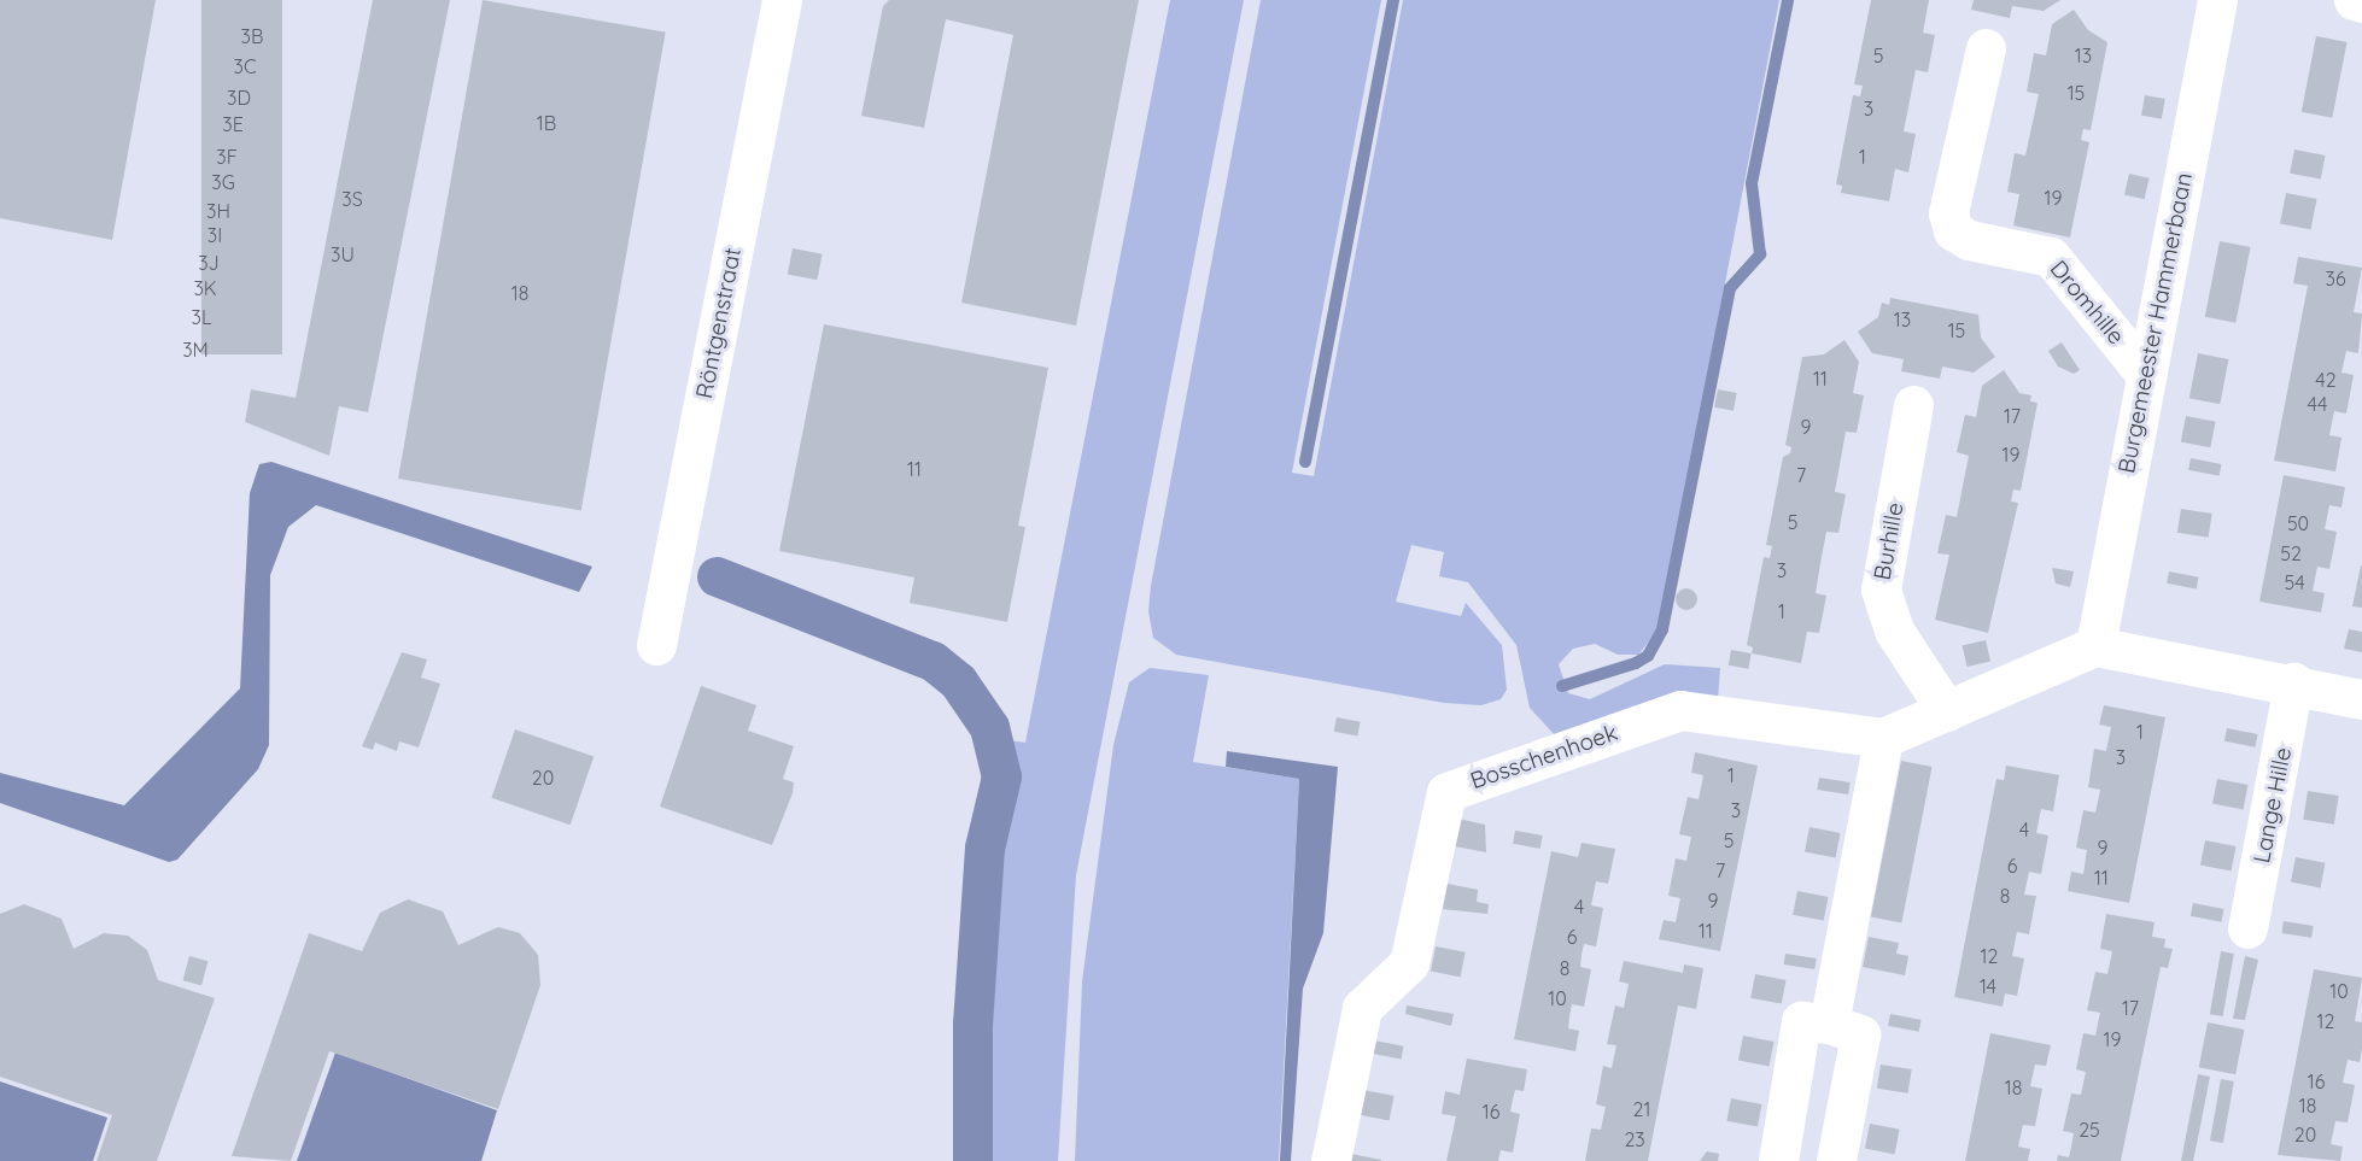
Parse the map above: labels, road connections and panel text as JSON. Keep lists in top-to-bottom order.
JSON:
{
  "streets": {
    "street": [
      "Dromhille",
      "Röntgenstraat",
      "Burgemeester Hammerbaan",
      "Burhille",
      "Bosschenhoek",
      "Lange Hille"
    ]
  },
  "crossings": [
    ["Dromhille", "Burgemeester Hammerbaan"]
  ],
  "house_numbers": [
    "3B",
    "5",
    "13",
    "3C",
    "15",
    "3D",
    "3",
    "1B",
    "3E",
    "3F",
    "1",
    "3G",
    "19",
    "3S",
    "3H",
    "3I",
    "3U",
    "3J",
    "36",
    "3K",
    "18",
    "3L",
    "13",
    "15",
    "3M",
    "11",
    "42",
    "44",
    "17",
    "9",
    "19",
    "11",
    "7",
    "5",
    "50",
    "52",
    "3",
    "54",
    "1",
    "1",
    "3",
    "1",
    "20",
    "3",
    "4",
    "5",
    "9",
    "6",
    "7",
    "11",
    "8",
    "9",
    "4",
    "11",
    "6",
    "12",
    "8",
    "14",
    "10",
    "10",
    "17",
    "12",
    "19",
    "16",
    "18",
    "18",
    "21",
    "16",
    "25",
    "20",
    "23"
  ]
}
